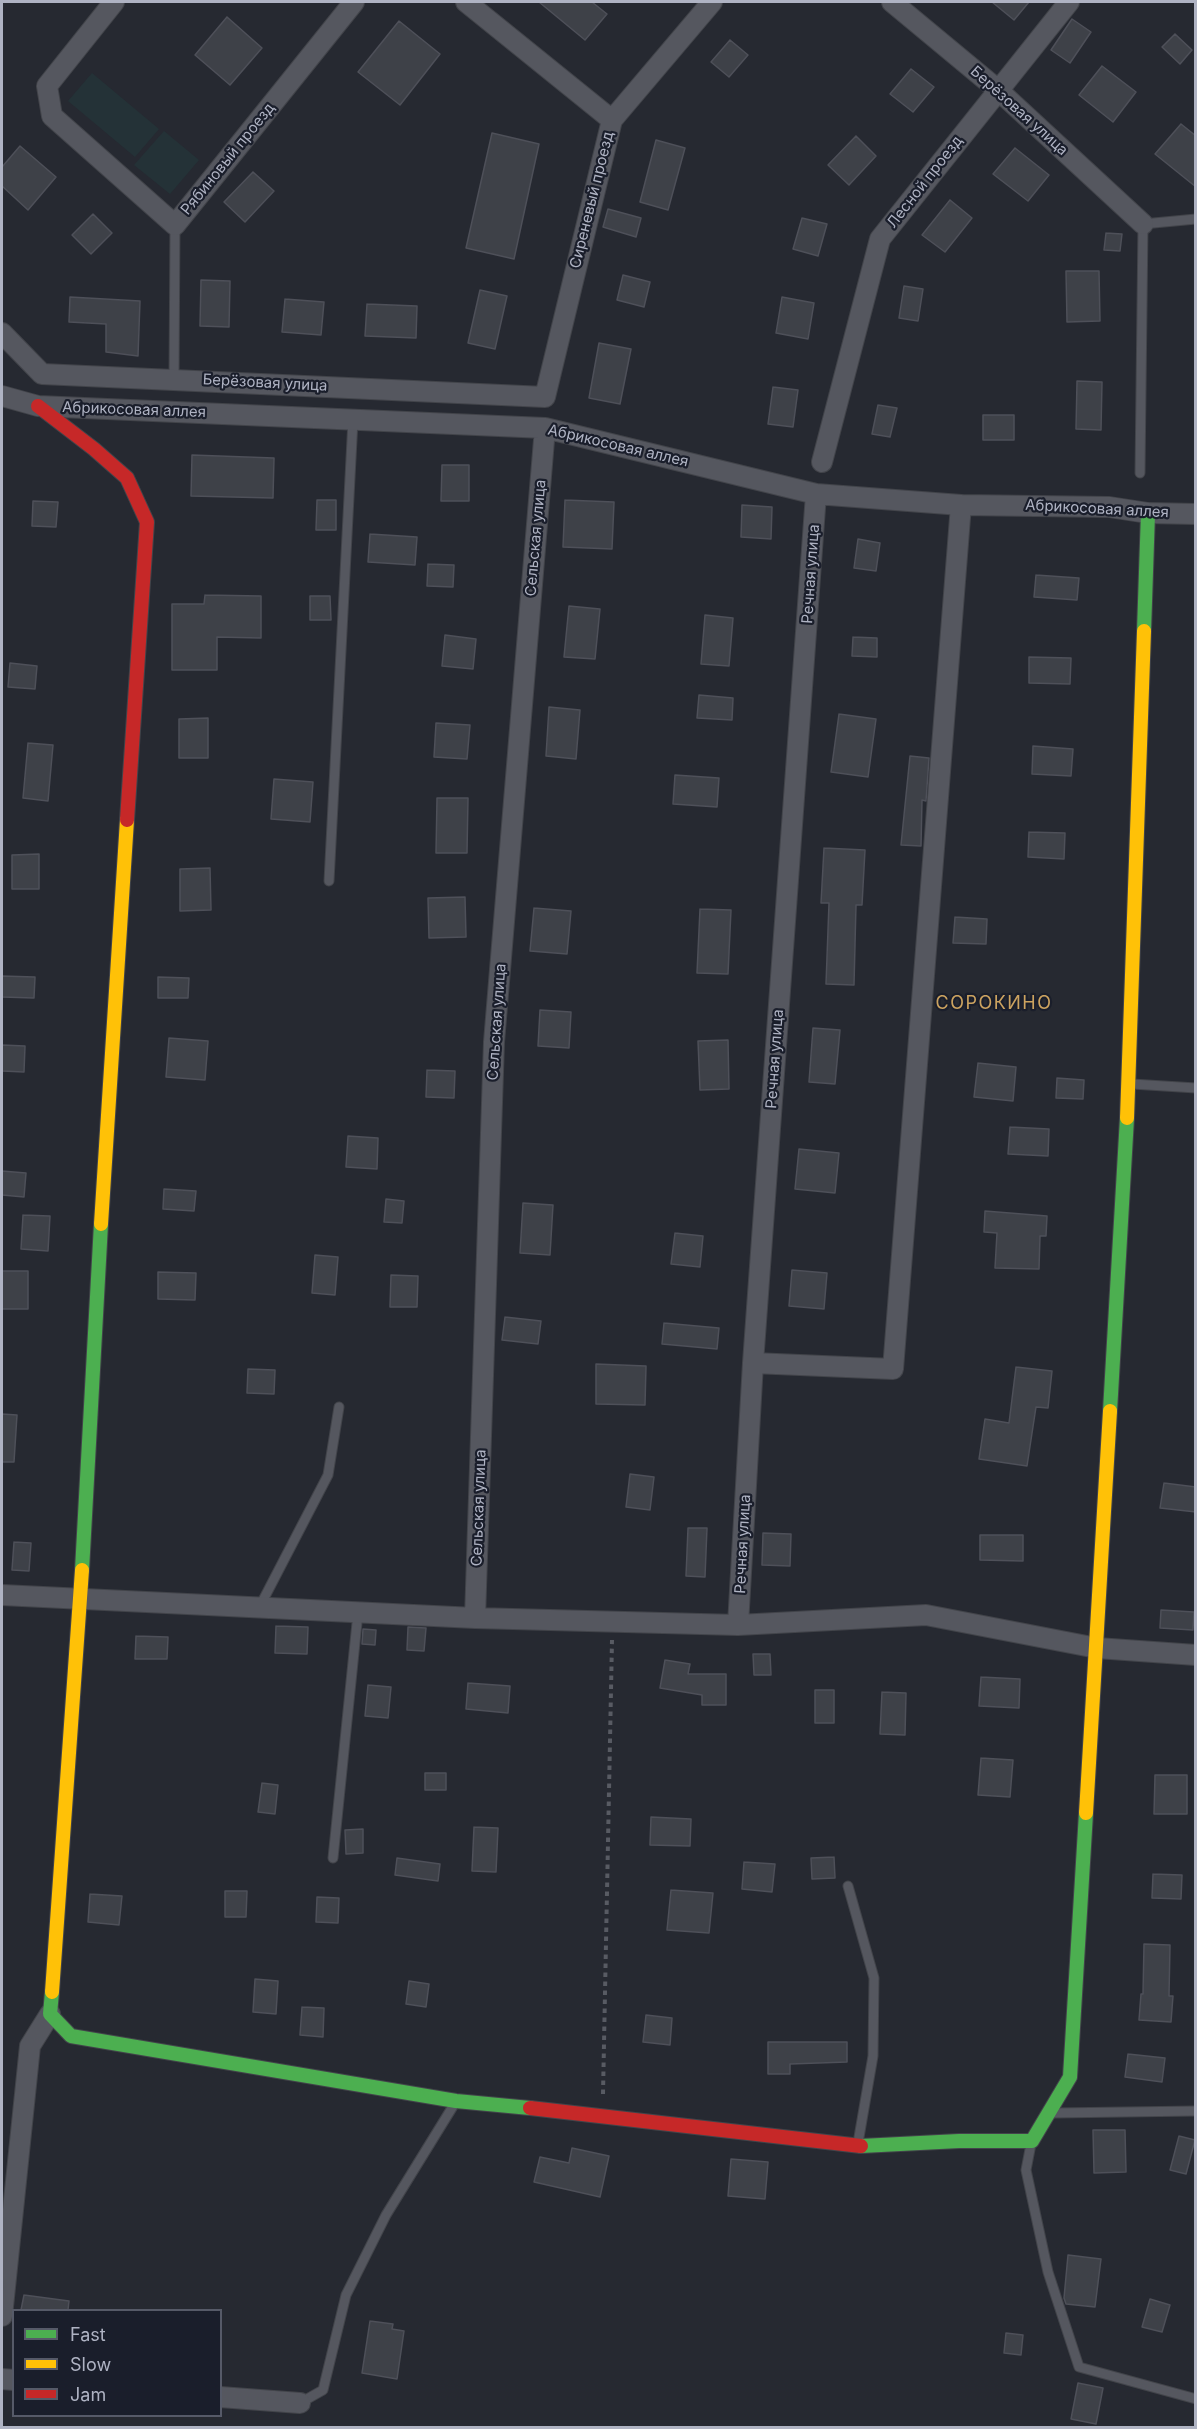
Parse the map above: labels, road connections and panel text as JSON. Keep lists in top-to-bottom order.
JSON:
{
  "streets": {
    "street": [
      "Берёзовая улица",
      "Рябиновый проезд",
      "Лесной проезд",
      "Сиреневый проезд",
      "Абрикосовая аллея",
      "Сельская улица",
      "Речная улица"
    ]
  },
  "crossings": [
    ["Берёзовая улица", "Рябиновый проезд"],
    ["Берёзовая улица", "Лесной проезд"],
    ["Берёзовая улица", "Сиреневый проезд"],
    ["Абрикосовая аллея", "Сельская улица"],
    ["Абрикосовая аллея", "Речная улица"]
  ],
  "districts": ["СОРОКИНО"],
  "legend": ["Fast", "Slow", "Jam"]
}
